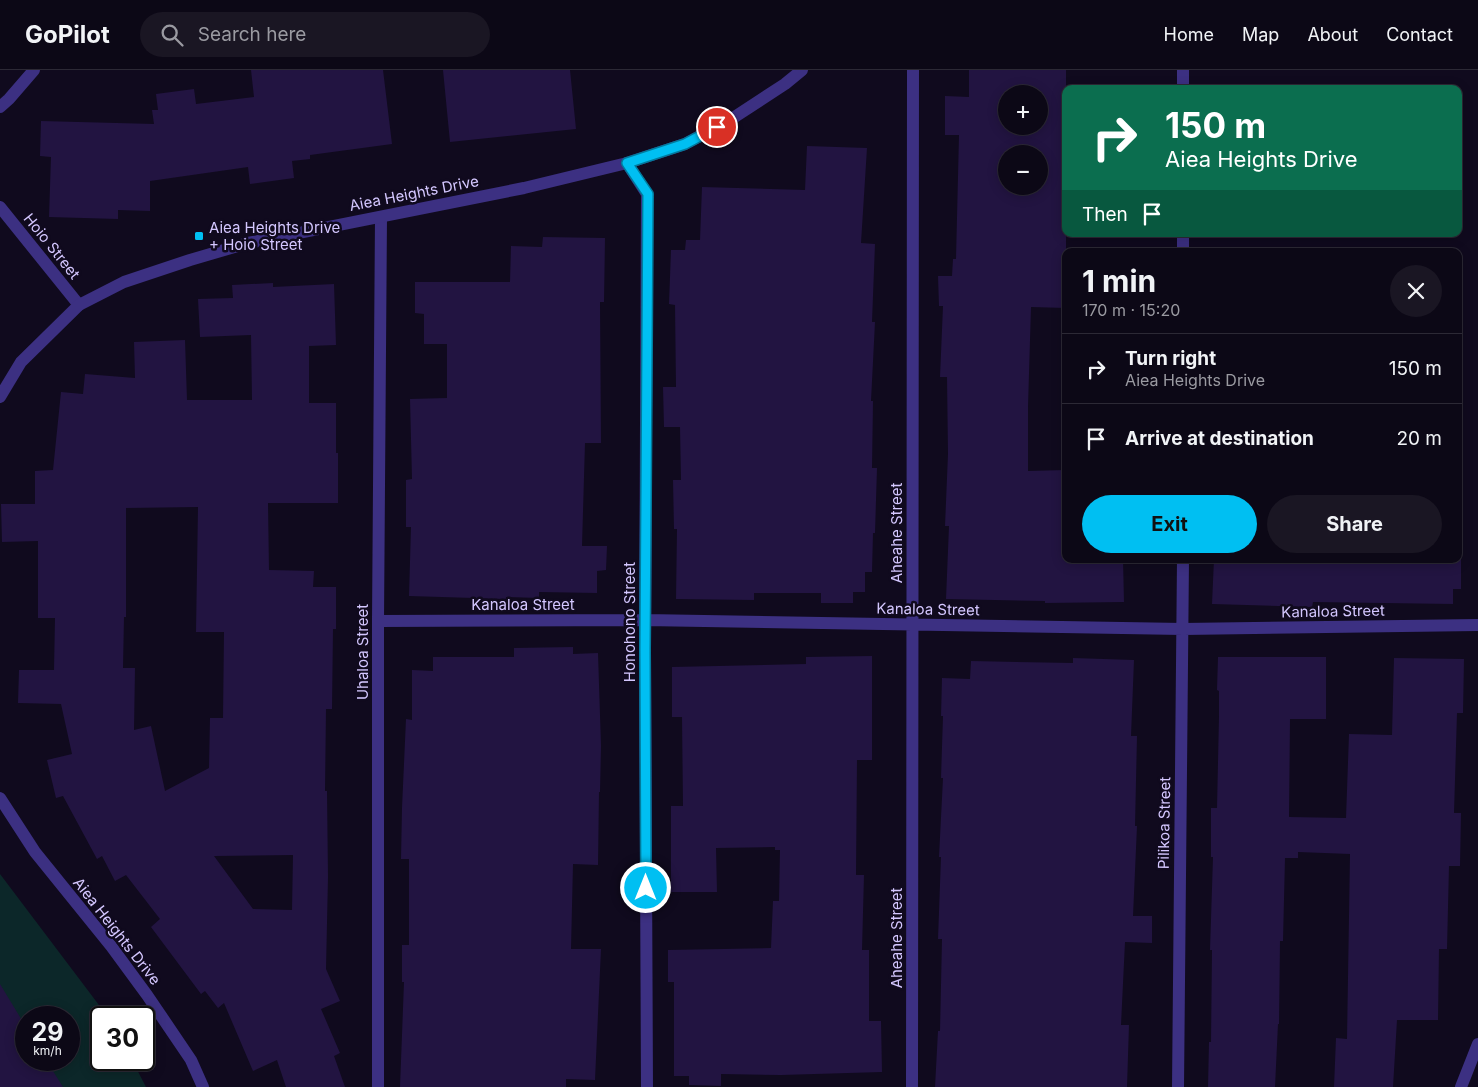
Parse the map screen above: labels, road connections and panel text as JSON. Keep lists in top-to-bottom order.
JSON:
{
  "streets": {
    "street": [
      "Aiea Heights Drive",
      "Hoio Street",
      "Aheahe Street",
      "Kanaloa Street",
      "Honohono Street",
      "Uhaloa Street",
      "Pilikoa Street"
    ]
  },
  "crossings": [
    ["Aiea Heights Drive", "Hoio Street"],
    ["Aiea Heights Drive", "Honohono Street"],
    ["Aiea Heights Drive", "Uhaloa Street"],
    ["Aheahe Street", "Kanaloa Street"],
    ["Kanaloa Street", "Honohono Street"],
    ["Kanaloa Street", "Uhaloa Street"],
    ["Kanaloa Street", "Pilikoa Street"]
  ],
  "places": {
    "transit": ["Aiea Heights Drive + Hoio Street"]
  },
  "page": {
    "header": "GoPilot",
    "search": "Search here",
    "nav": [
      "Home",
      "Map",
      "About",
      "Contact"
    ],
    "map_buttons": ["+", "−"],
    "turn": ["150 m", "Aiea Heights Drive"],
    "then": "Then",
    "heading": ["1 min", "170 m · 15:20"],
    "list": [
      {
        "name": "Turn right",
        "note": "Aiea Heights Drive",
        "value": "150 m"
      },
      {
        "name": "Arrive at destination",
        "value": "20 m"
      }
    ],
    "buttons": ["Exit", "Share"],
    "speed": "29 km/h",
    "limit": "30"
  }
}
